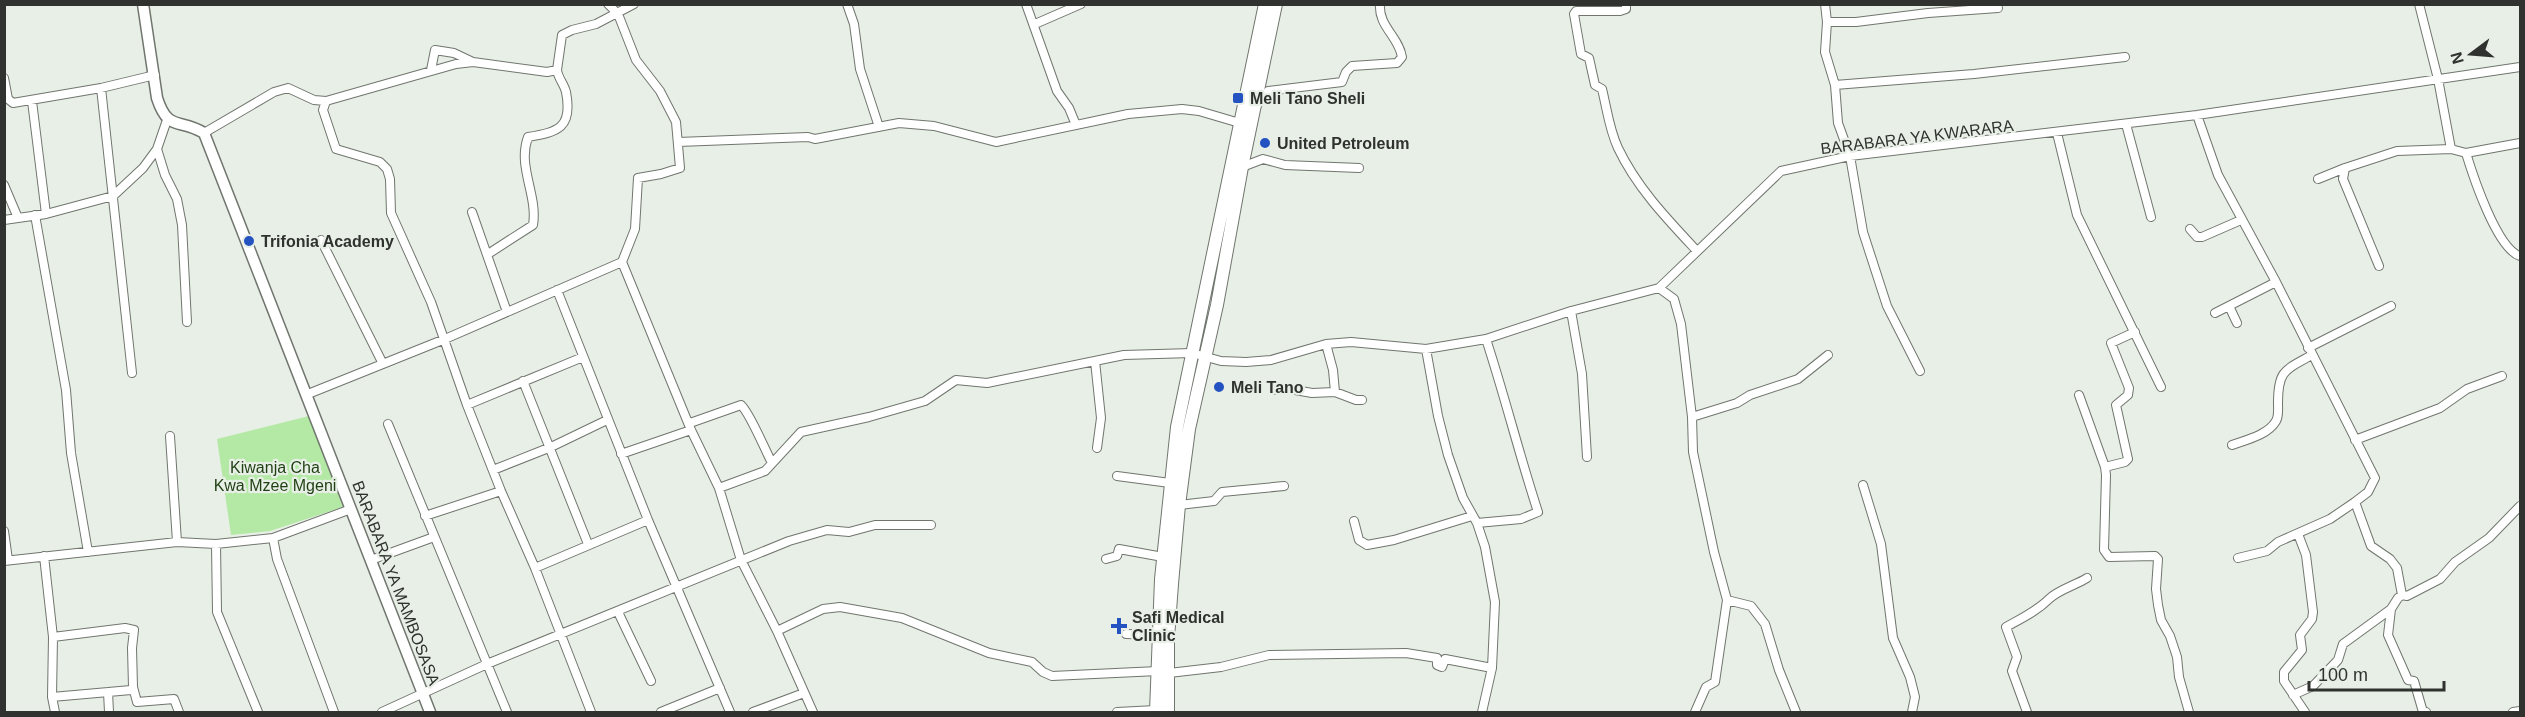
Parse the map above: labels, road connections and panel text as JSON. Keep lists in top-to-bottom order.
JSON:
{
  "streets": {
    "street": ["BARABARA YA KWARARA", "BARABARA YA MAMBOSASA"]
  },
  "parks": ["Kiwanja Cha Kwa Mzee Mgeni"],
  "places": {
    "transit": ["Meli Tano Sheli"],
    "other": ["United Petroleum", "Trifonia Academy", "Meli Tano"],
    "health": ["Safi Medical Clinic"]
  },
  "scale_bar": "100 m",
  "north": "left"
}
